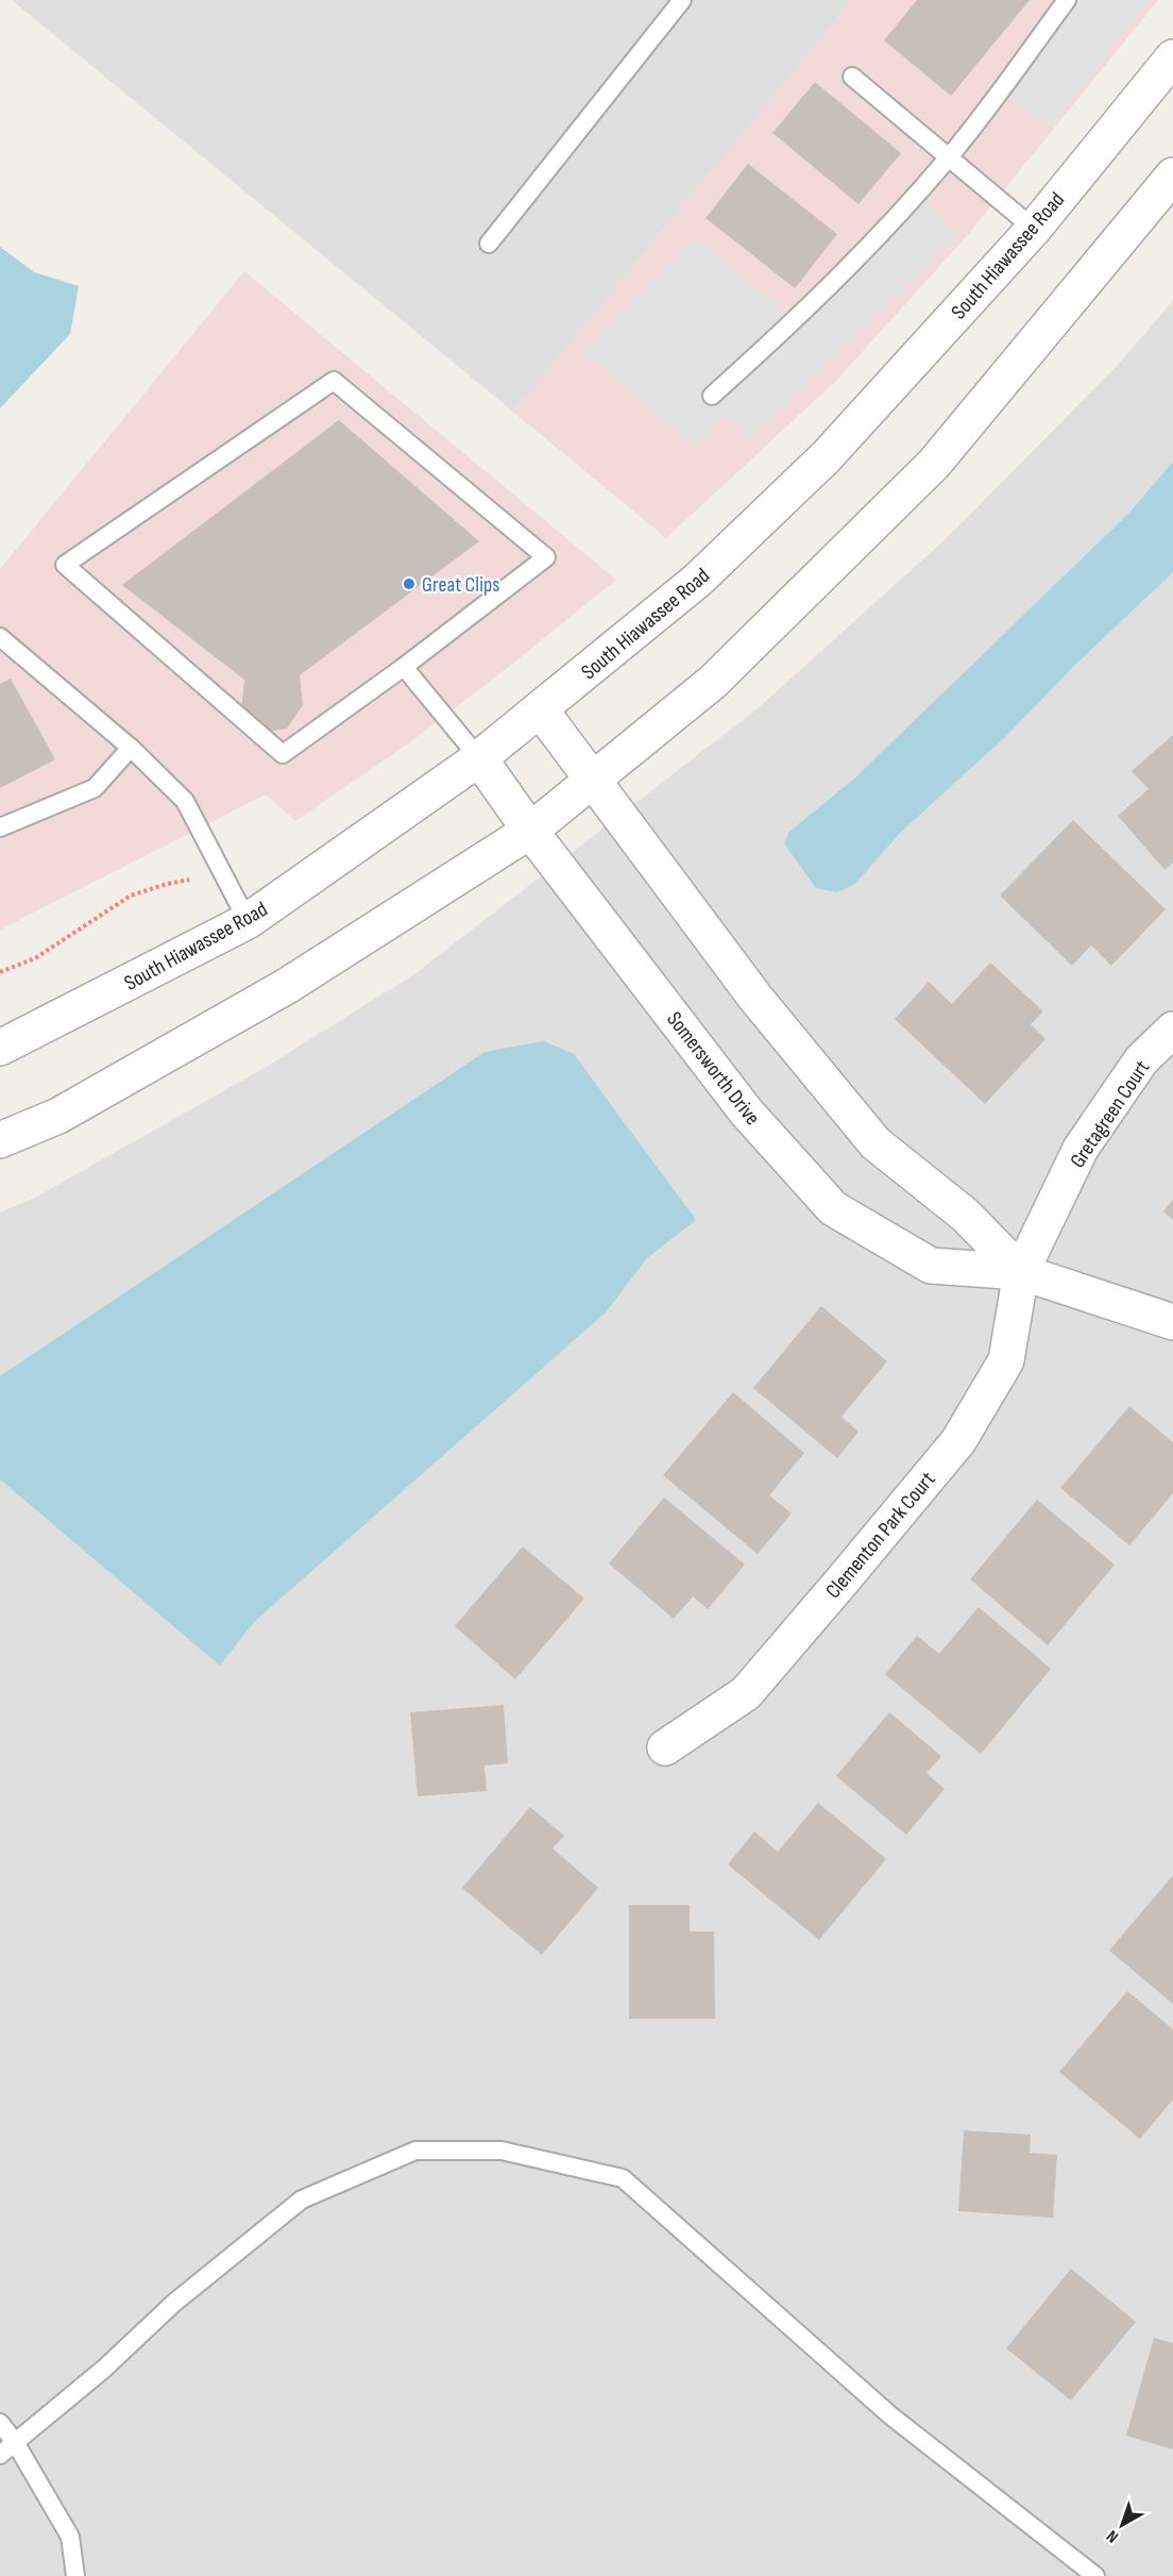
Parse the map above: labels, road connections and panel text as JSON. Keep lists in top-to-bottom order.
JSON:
{
  "streets": {
    "street": [
      "South Hiawassee Road",
      "Somersworth Drive",
      "Gretagreen Court",
      "Clementon Park Court"
    ]
  },
  "crossings": [
    ["South Hiawassee Road", "Somersworth Drive"],
    ["Somersworth Drive", "Gretagreen Court"],
    ["Somersworth Drive", "Clementon Park Court"],
    ["Gretagreen Court", "Clementon Park Court"]
  ],
  "places": ["Great Clips"],
  "north": "bottom left"
}
